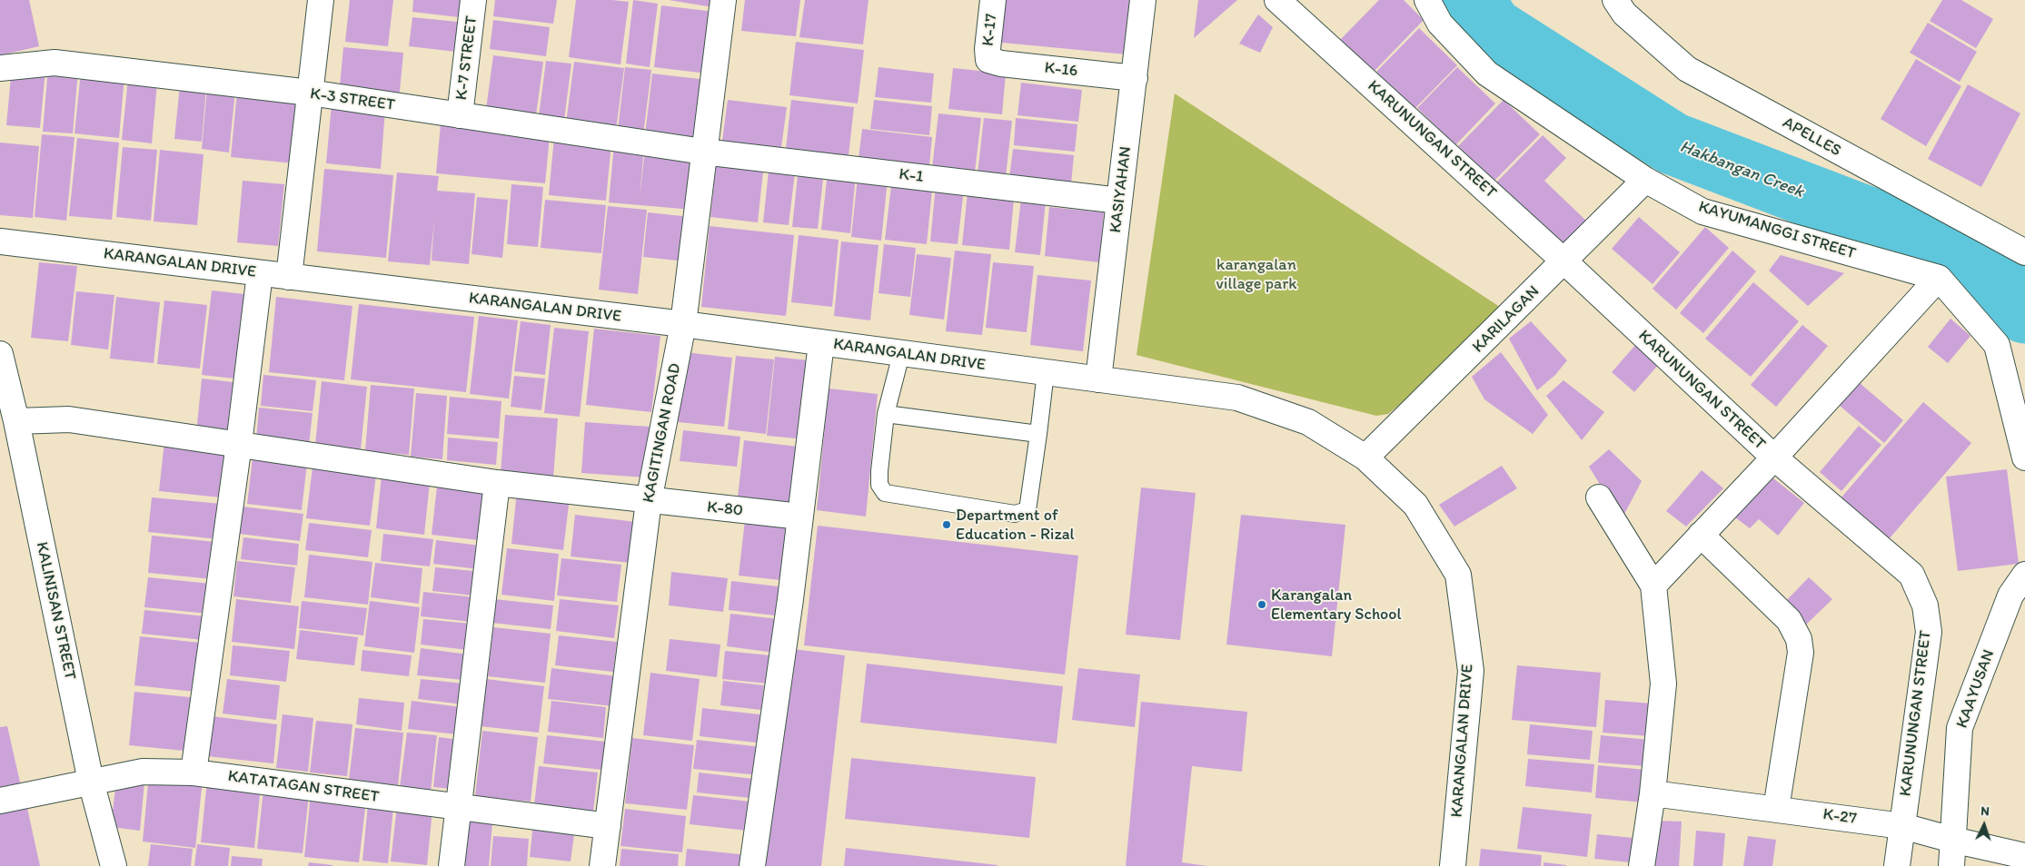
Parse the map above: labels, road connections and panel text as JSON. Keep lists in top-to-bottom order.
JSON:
{
  "streets": {
    "street": [
      "K-17",
      "K-7 STREET",
      "K-16",
      "K-3 STREET",
      "APELLES",
      "KARUNUNGAN STREET",
      "K-1",
      "KASIYAHAN",
      "KAYUMANGGI STREET",
      "KARANGALAN DRIVE",
      "KARILAGAN",
      "KAGITINGAN ROAD",
      "K-80",
      "KALINISAN STREET",
      "KAAYUSAN",
      "KATATAGAN STREET",
      "K-27"
    ]
  },
  "crossings": [
    ["K-17", "K-16"],
    ["K-7 STREET", "K-3 STREET"],
    ["K-16", "KASIYAHAN"],
    ["K-3 STREET", "K-1"],
    ["K-3 STREET", "KAGITINGAN ROAD"],
    ["KARUNUNGAN STREET", "KARILAGAN"],
    ["KARUNUNGAN STREET", "K-27"],
    ["K-1", "KASIYAHAN"],
    ["K-1", "KAGITINGAN ROAD"],
    ["KASIYAHAN", "KARANGALAN DRIVE"],
    ["KAYUMANGGI STREET", "KARILAGAN"],
    ["KARANGALAN DRIVE", "KARILAGAN"],
    ["KARANGALAN DRIVE", "KAGITINGAN ROAD"],
    ["KAGITINGAN ROAD", "K-80"],
    ["KAGITINGAN ROAD", "KATATAGAN STREET"],
    ["K-80", "KALINISAN STREET"],
    ["KALINISAN STREET", "KATATAGAN STREET"],
    ["KAAYUSAN", "K-27"]
  ],
  "water": ["Hakbangan Creek"],
  "parks": ["karangalan village park"],
  "places": ["Department of Education - Rizal", "Karangalan Elementary School"],
  "north": "top"
}
